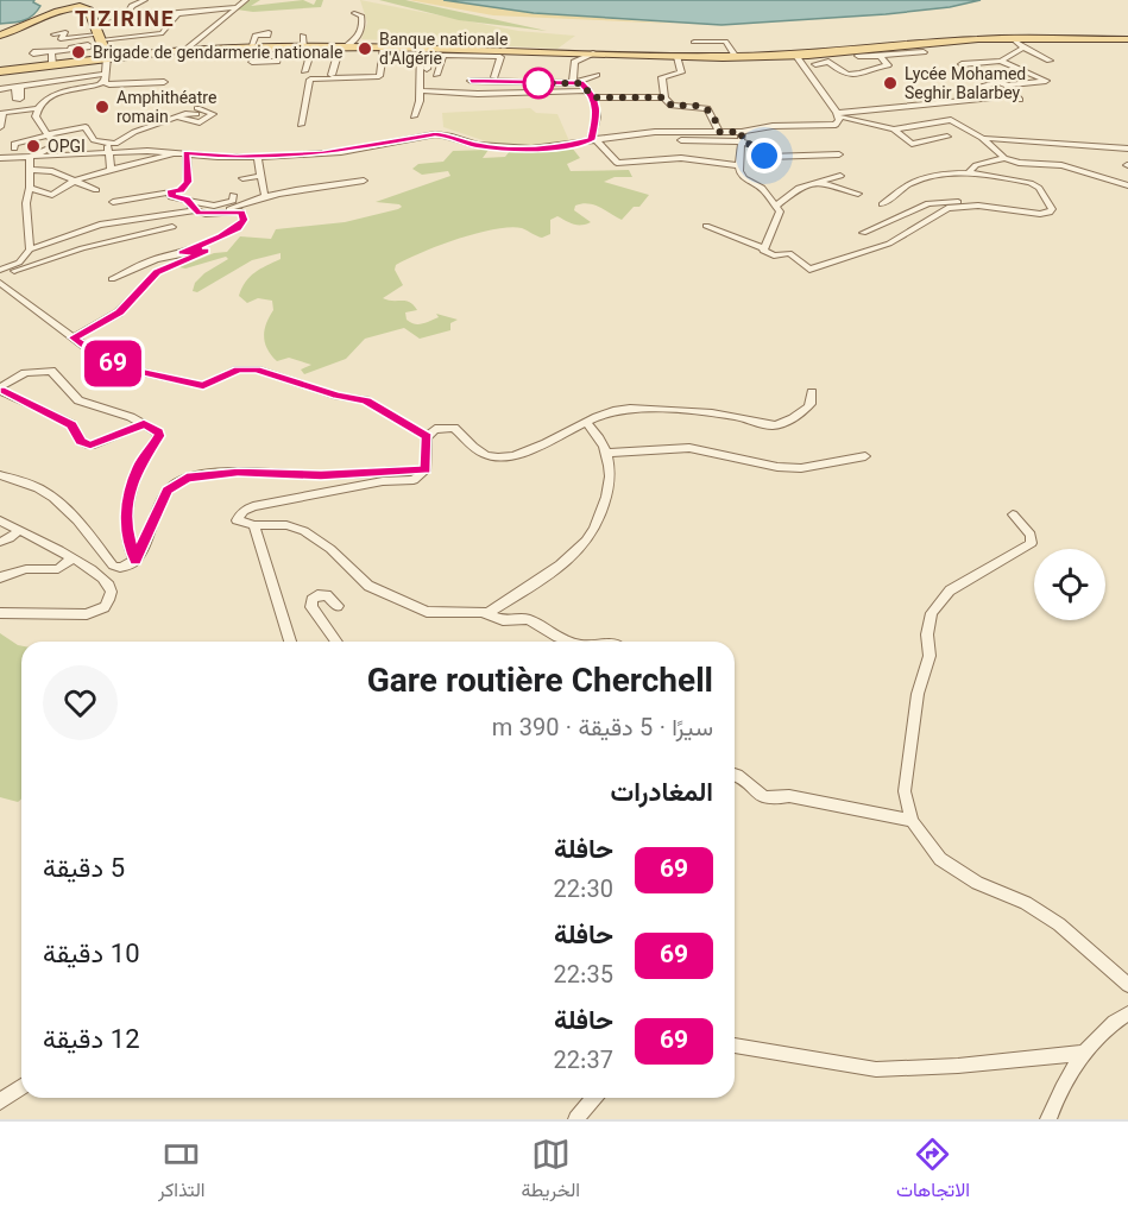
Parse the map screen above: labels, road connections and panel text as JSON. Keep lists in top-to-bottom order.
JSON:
{
  "districts": ["TIZIRINE"],
  "places": [
    "Banque nationale d'Algérie",
    "Brigade de gendarmerie nationale",
    "Lycée Mohamed Seghir Balarbey",
    "Amphithéatre romain",
    "OPGI"
  ],
  "lines": ["bus line 69"],
  "page": {
    "on_map": "69",
    "heading": [
      ["Gare routière Cherchell", "سيرًا · 5 دقيقة · 390 m"],
      "المغادرات"
    ],
    "list": [
      {
        "mark": "69",
        "name": "حافلة",
        "note": "22:30",
        "value": "5 دقيقة"
      },
      {
        "mark": "69",
        "name": "حافلة",
        "note": "22:35",
        "value": "10 دقيقة"
      },
      {
        "mark": "69",
        "name": "حافلة",
        "note": "22:37",
        "value": "12 دقيقة"
      }
    ],
    "tabs": ["الاتجاهات", "الخريطة", "التذاكر"]
  }
}
